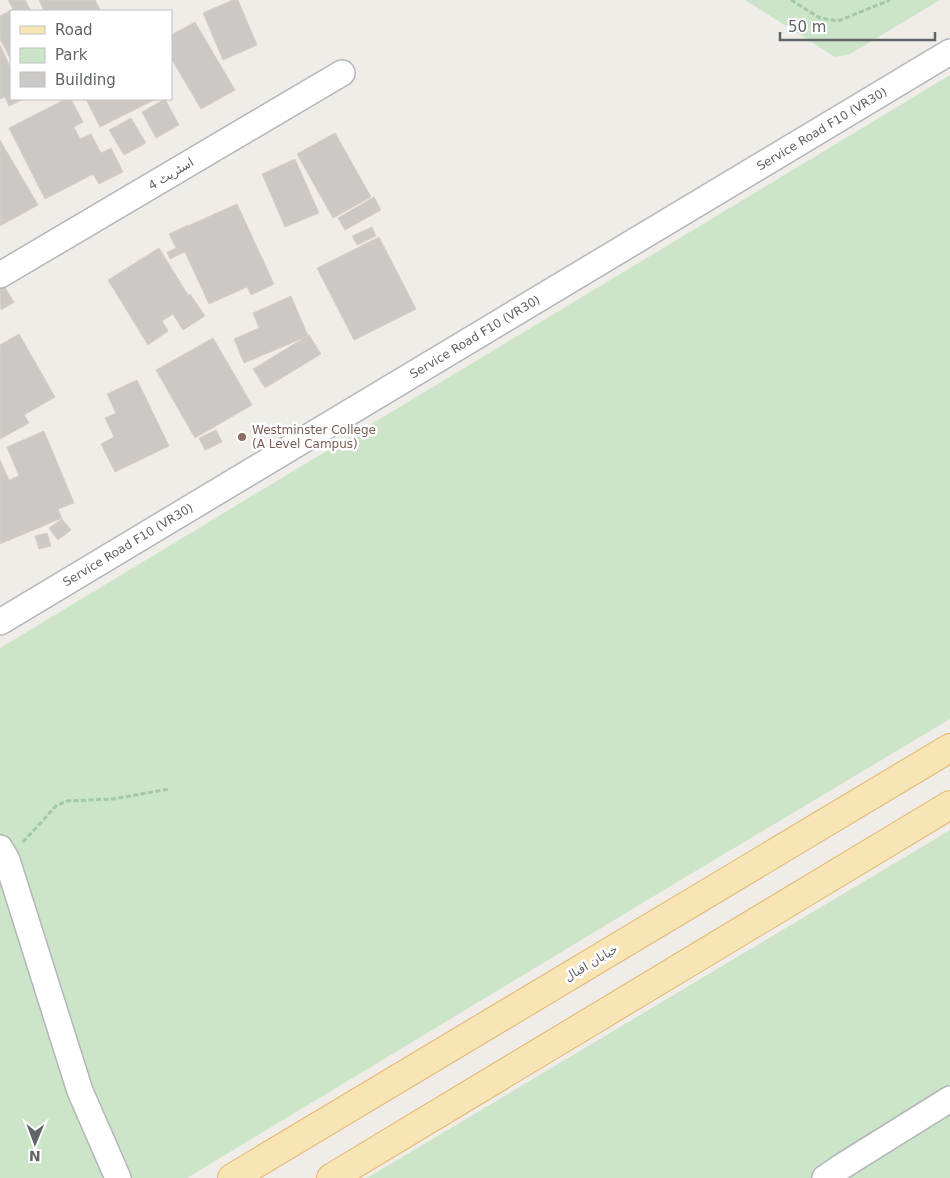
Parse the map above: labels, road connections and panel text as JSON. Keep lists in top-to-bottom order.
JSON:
{
  "streets": {
    "main road": ["خیابان اقبال"],
    "street": ["Service Road F10 (VR30)", "اسٹریٹ 4"]
  },
  "places": ["Westminster College (A Level Campus)"],
  "legend": ["Road", "Park", "Building"],
  "scale_bar": "50 m",
  "north": "bottom"
}
